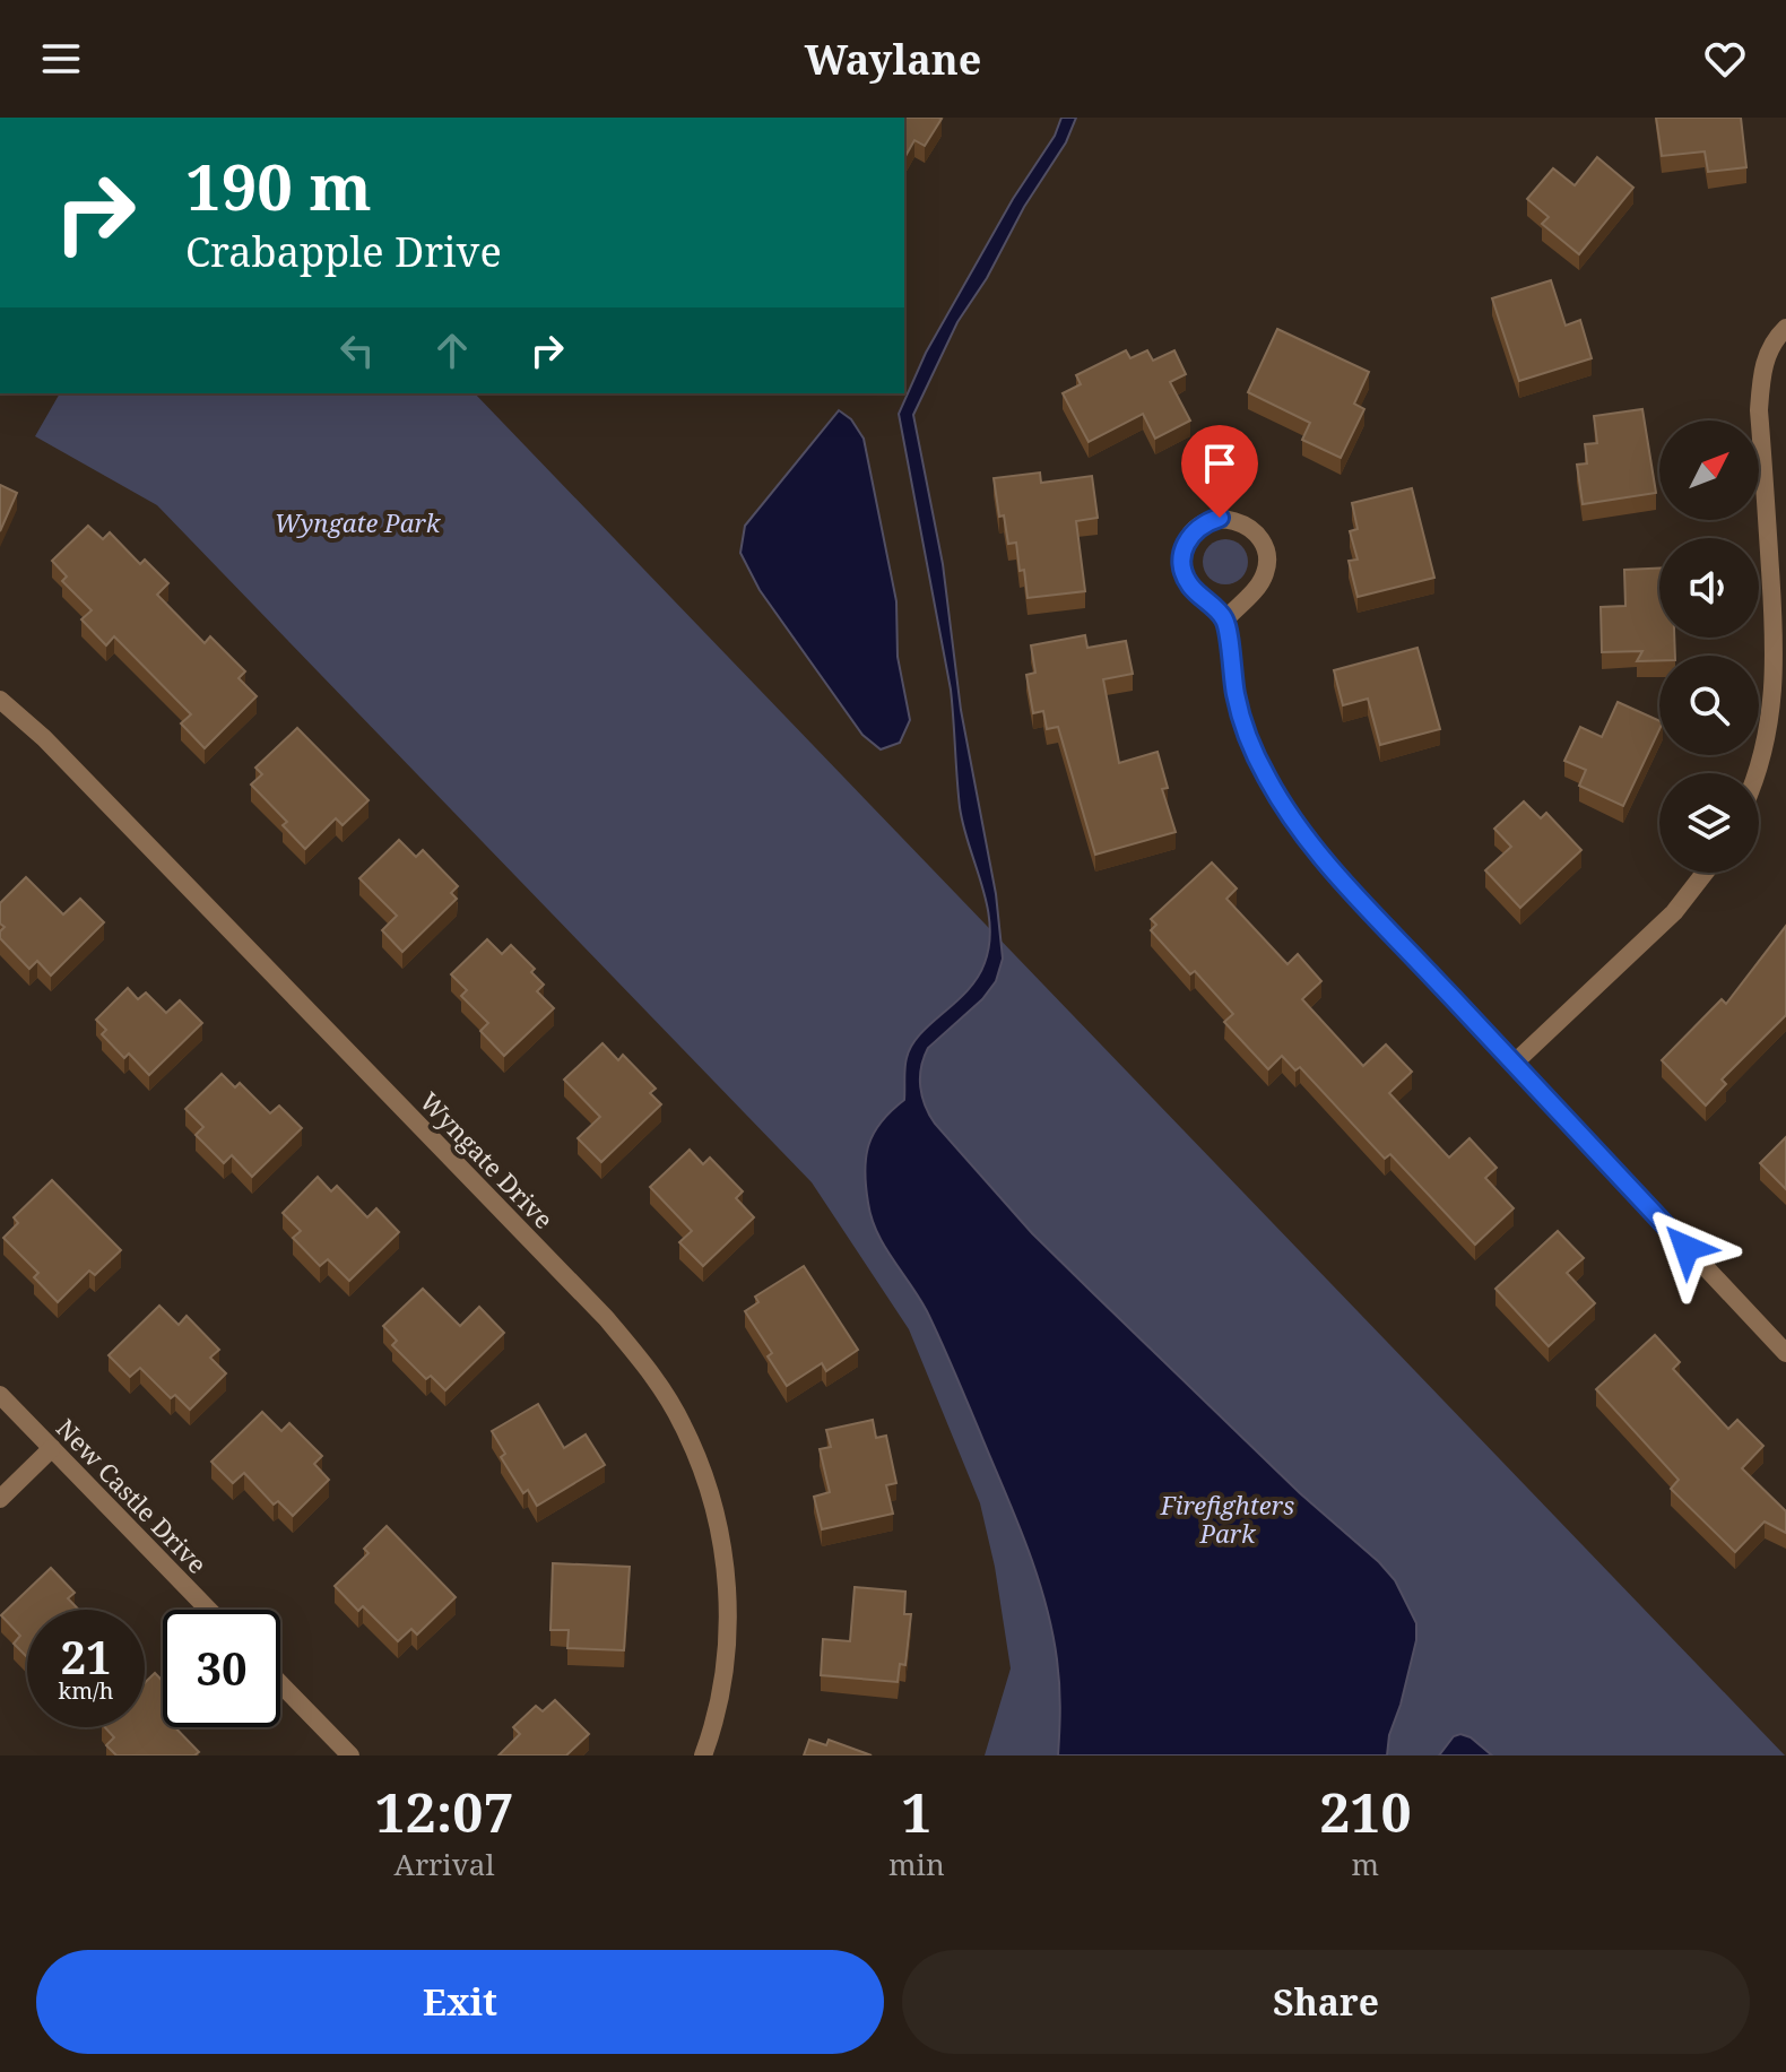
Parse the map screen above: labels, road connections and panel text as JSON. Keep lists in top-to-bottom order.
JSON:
{
  "streets": {
    "street": ["Wyngate Drive", "New Castle Drive"]
  },
  "parks": ["Wyngate Park", "Firefighters Park"],
  "north": "top right",
  "page": {
    "header": "Waylane",
    "turn": ["190 m", "Crabapple Drive"],
    "speed": "21 km/h",
    "limit": "30",
    "eta": [
      "12:07",
      "Arrival",
      "1",
      "min",
      "210",
      "m"
    ],
    "buttons": ["Exit", "Share"]
  }
}
